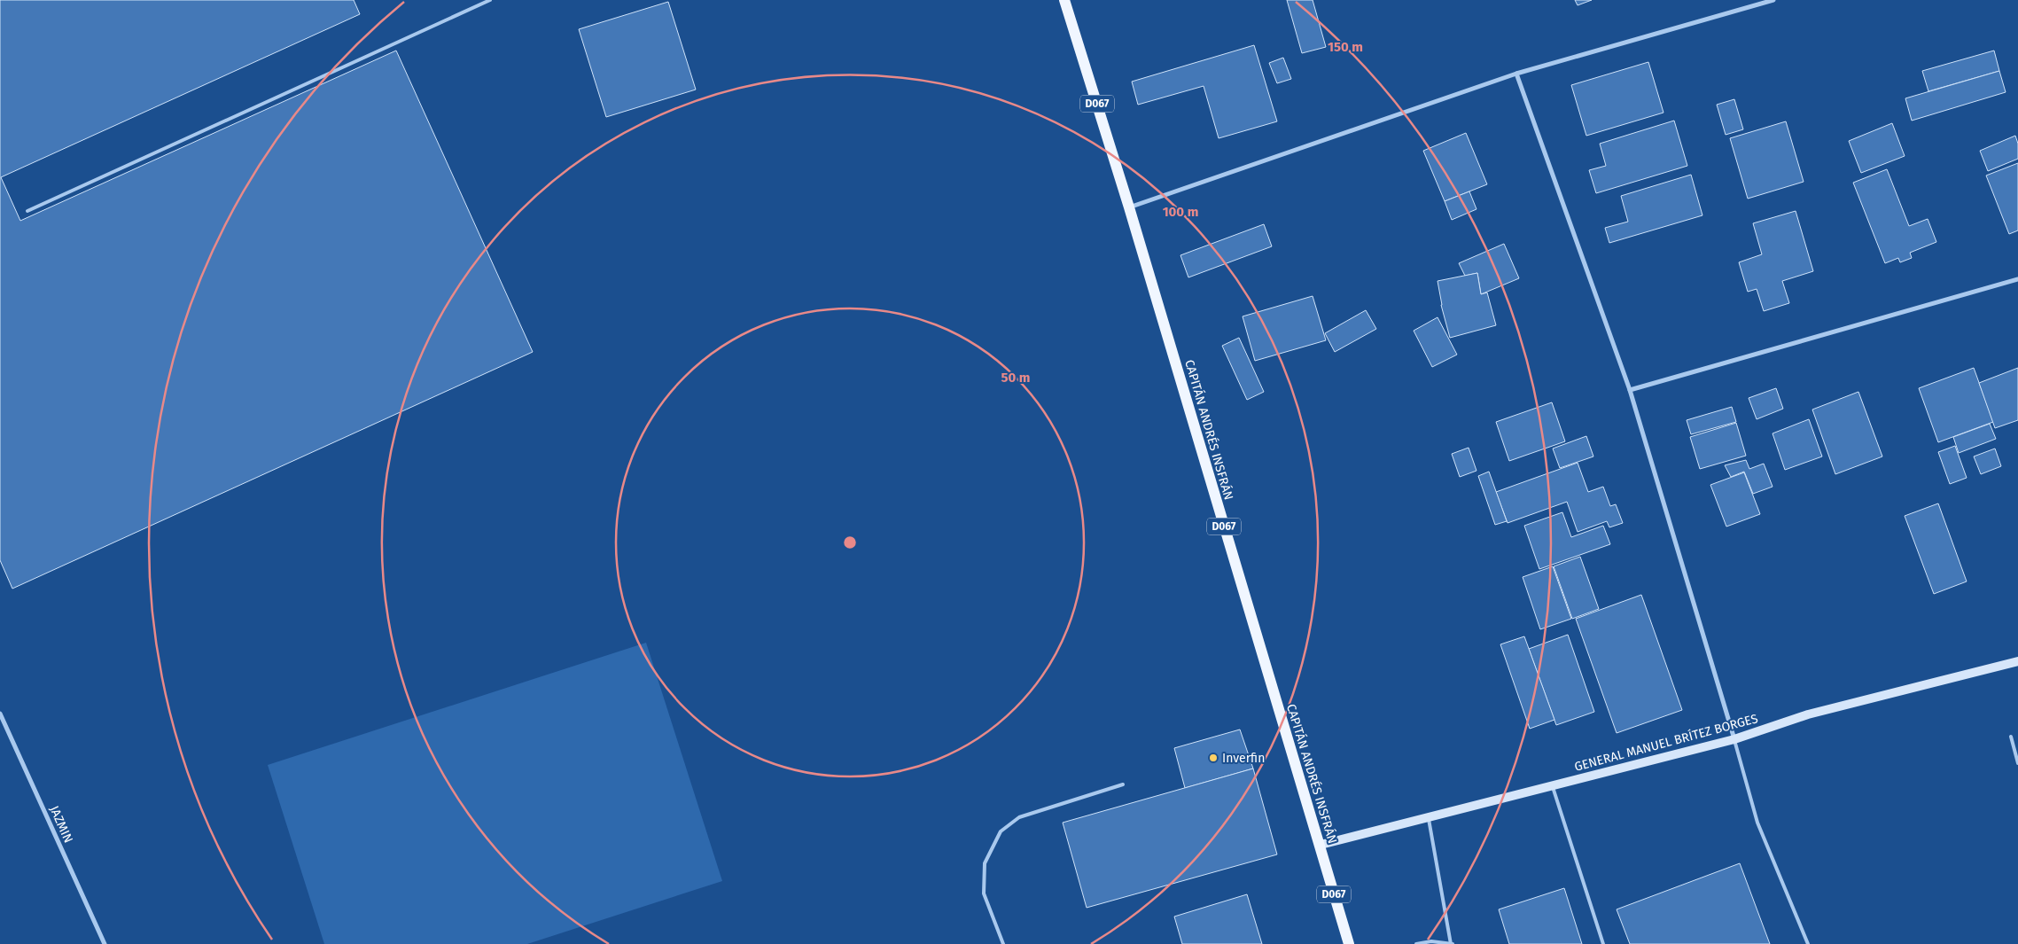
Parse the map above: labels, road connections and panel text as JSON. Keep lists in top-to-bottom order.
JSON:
{
  "streets": {
    "main road": ["D067", "CAPITÁN ANDRÉS INSFRÁN"],
    "street": ["GENERAL MANUEL BRÍTEZ BORGES", "JAZMIN"]
  },
  "crossings": [
    ["CAPITÁN ANDRÉS INSFRÁN", "GENERAL MANUEL BRÍTEZ BORGES"]
  ],
  "places": ["Inverfin"],
  "rings": ["150 m", "100 m", "50 m"]
}
